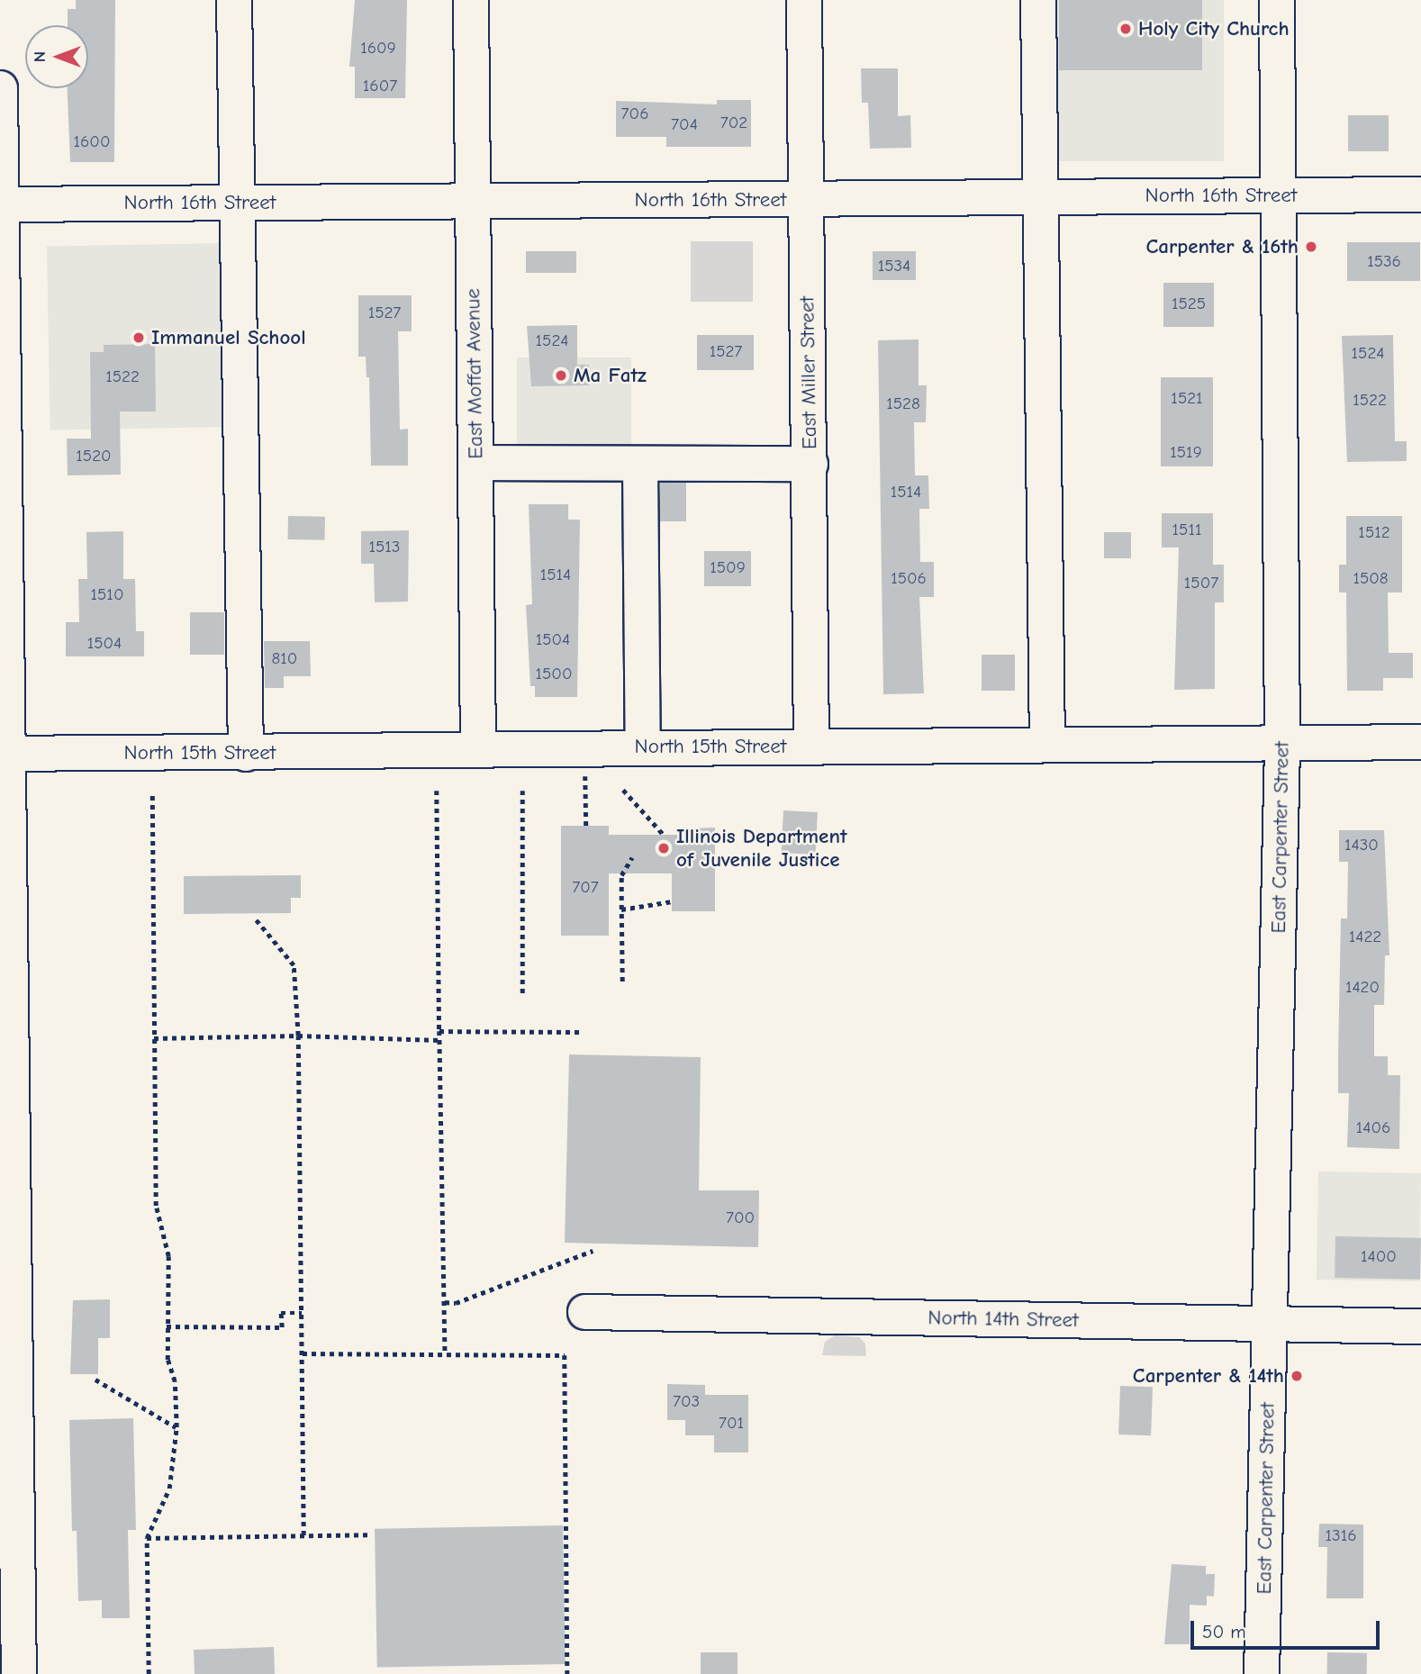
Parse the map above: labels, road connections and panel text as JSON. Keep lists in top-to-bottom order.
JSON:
{
  "streets": {
    "street": [
      "North 16th Street",
      "East Miller Street",
      "East Moffat Avenue",
      "North 15th Street",
      "East Carpenter Street",
      "North 14th Street"
    ]
  },
  "crossings": [
    ["North 16th Street", "East Miller Street"],
    ["North 16th Street", "East Moffat Avenue"],
    ["North 16th Street", "East Carpenter Street"],
    ["East Miller Street", "North 15th Street"],
    ["East Moffat Avenue", "North 15th Street"],
    ["North 15th Street", "East Carpenter Street"],
    ["East Carpenter Street", "North 14th Street"]
  ],
  "places": [
    "Holy City Church",
    "Carpenter & 16th",
    "Immanuel School",
    "Ma Fatz",
    "Illinois Department of Juvenile Justice",
    "Carpenter & 14th"
  ],
  "house_numbers": [
    "1609",
    "1607",
    "706",
    "702",
    "704",
    "1600",
    "1536",
    "1534",
    "1525",
    "1527",
    "1524",
    "1527",
    "1524",
    "1522",
    "1521",
    "1522",
    "1528",
    "1519",
    "1520",
    "1514",
    "1511",
    "1512",
    "1513",
    "1509",
    "1514",
    "1506",
    "1508",
    "1507",
    "1510",
    "1504",
    "1504",
    "810",
    "1500",
    "1430",
    "707",
    "1422",
    "1420",
    "1406",
    "700",
    "1400",
    "703",
    "701",
    "1316"
  ],
  "scale_bar": "50 m",
  "north": "left"
}
